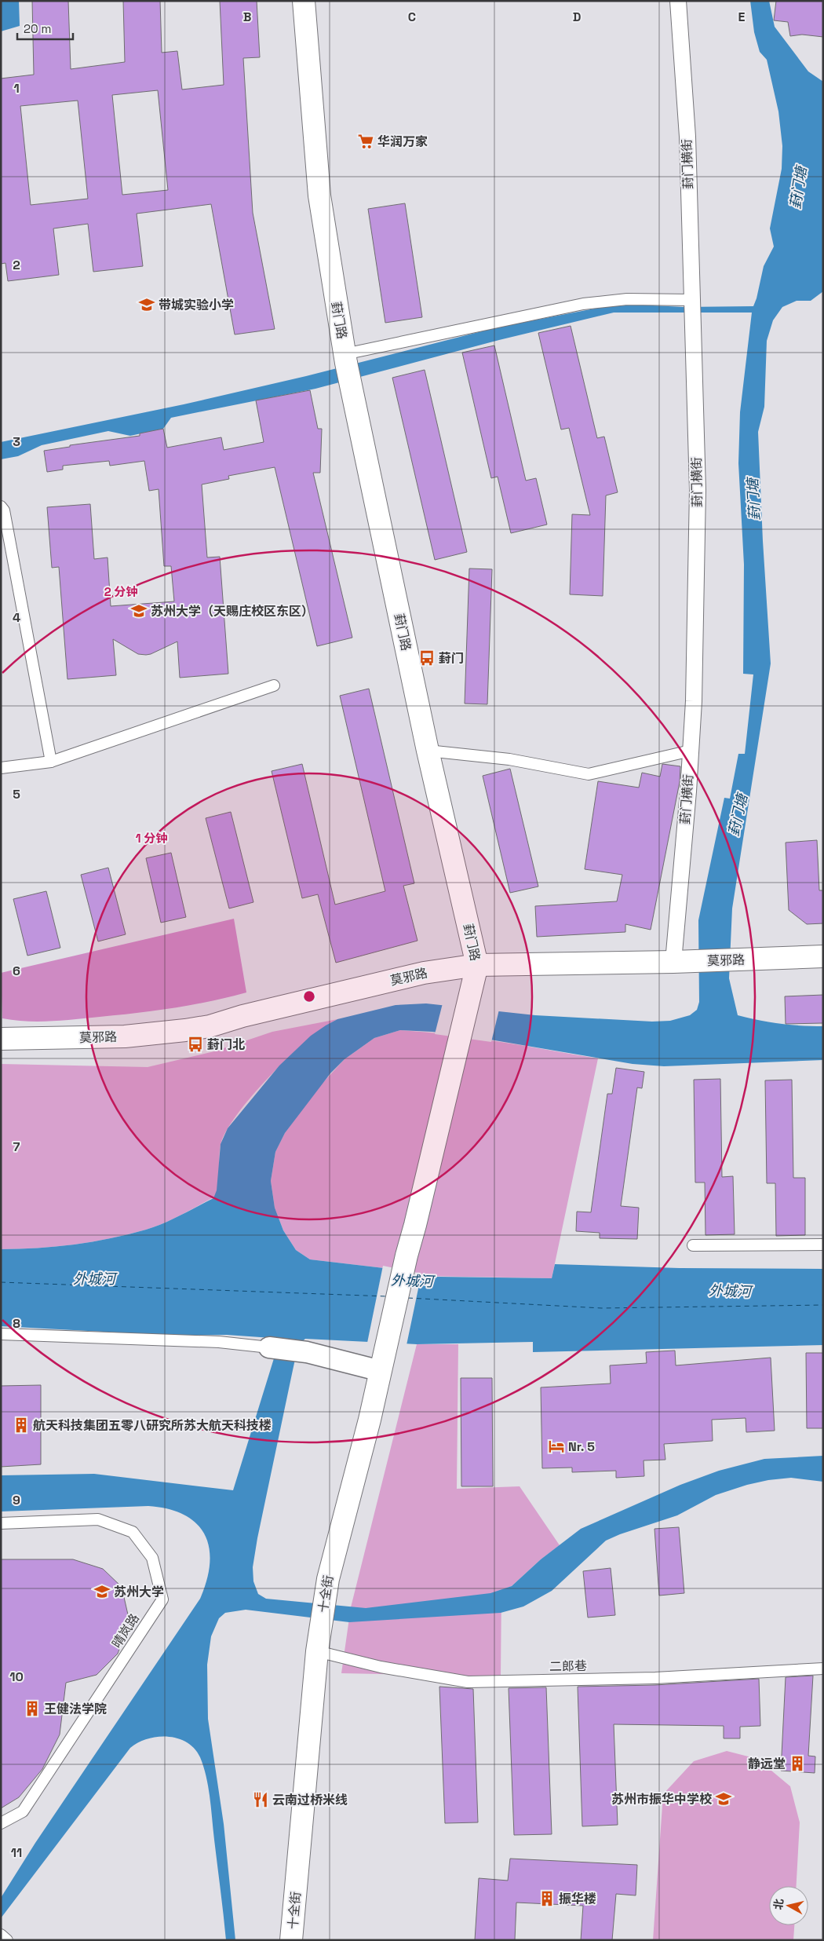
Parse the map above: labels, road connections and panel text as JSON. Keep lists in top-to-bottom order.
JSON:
{
  "streets": {
    "main road": ["葑门路", "莫邪路", "十全街"],
    "street": ["葑门横街"],
    "lane": ["晴岚路", "二郎巷"]
  },
  "crossings": [
    ["葑门横街", "莫邪路"],
    ["葑门路", "莫邪路"],
    ["葑门路", "十全街"],
    ["十全街", "二郎巷"]
  ],
  "water": ["葑门塘", "外城河"],
  "places": {
    "supermarket": ["华润万家"],
    "school or university": [
      "带城实验小学",
      "苏州大学（天赐庄校区东区）",
      "苏州大学",
      "苏州市振华中学校"
    ],
    "bus stop": ["葑门", "葑门北"],
    "building": [
      "航天科技集团五零八研究所苏大航天科技楼",
      "王健法学院",
      "静远堂",
      "振华楼"
    ],
    "hotel": ["Nr. 5"],
    "restaurant": ["云南过桥米线"]
  },
  "scale_bar": "20 m",
  "north": "left",
  "grid": {
    "columns": [
      "B",
      "C",
      "D",
      "E"
    ],
    "rows": [
      "1",
      "2",
      "3",
      "4",
      "5",
      "6",
      "7",
      "8",
      "9",
      "10",
      "11"
    ]
  },
  "rings": ["2 分钟", "1 分钟"]
}
